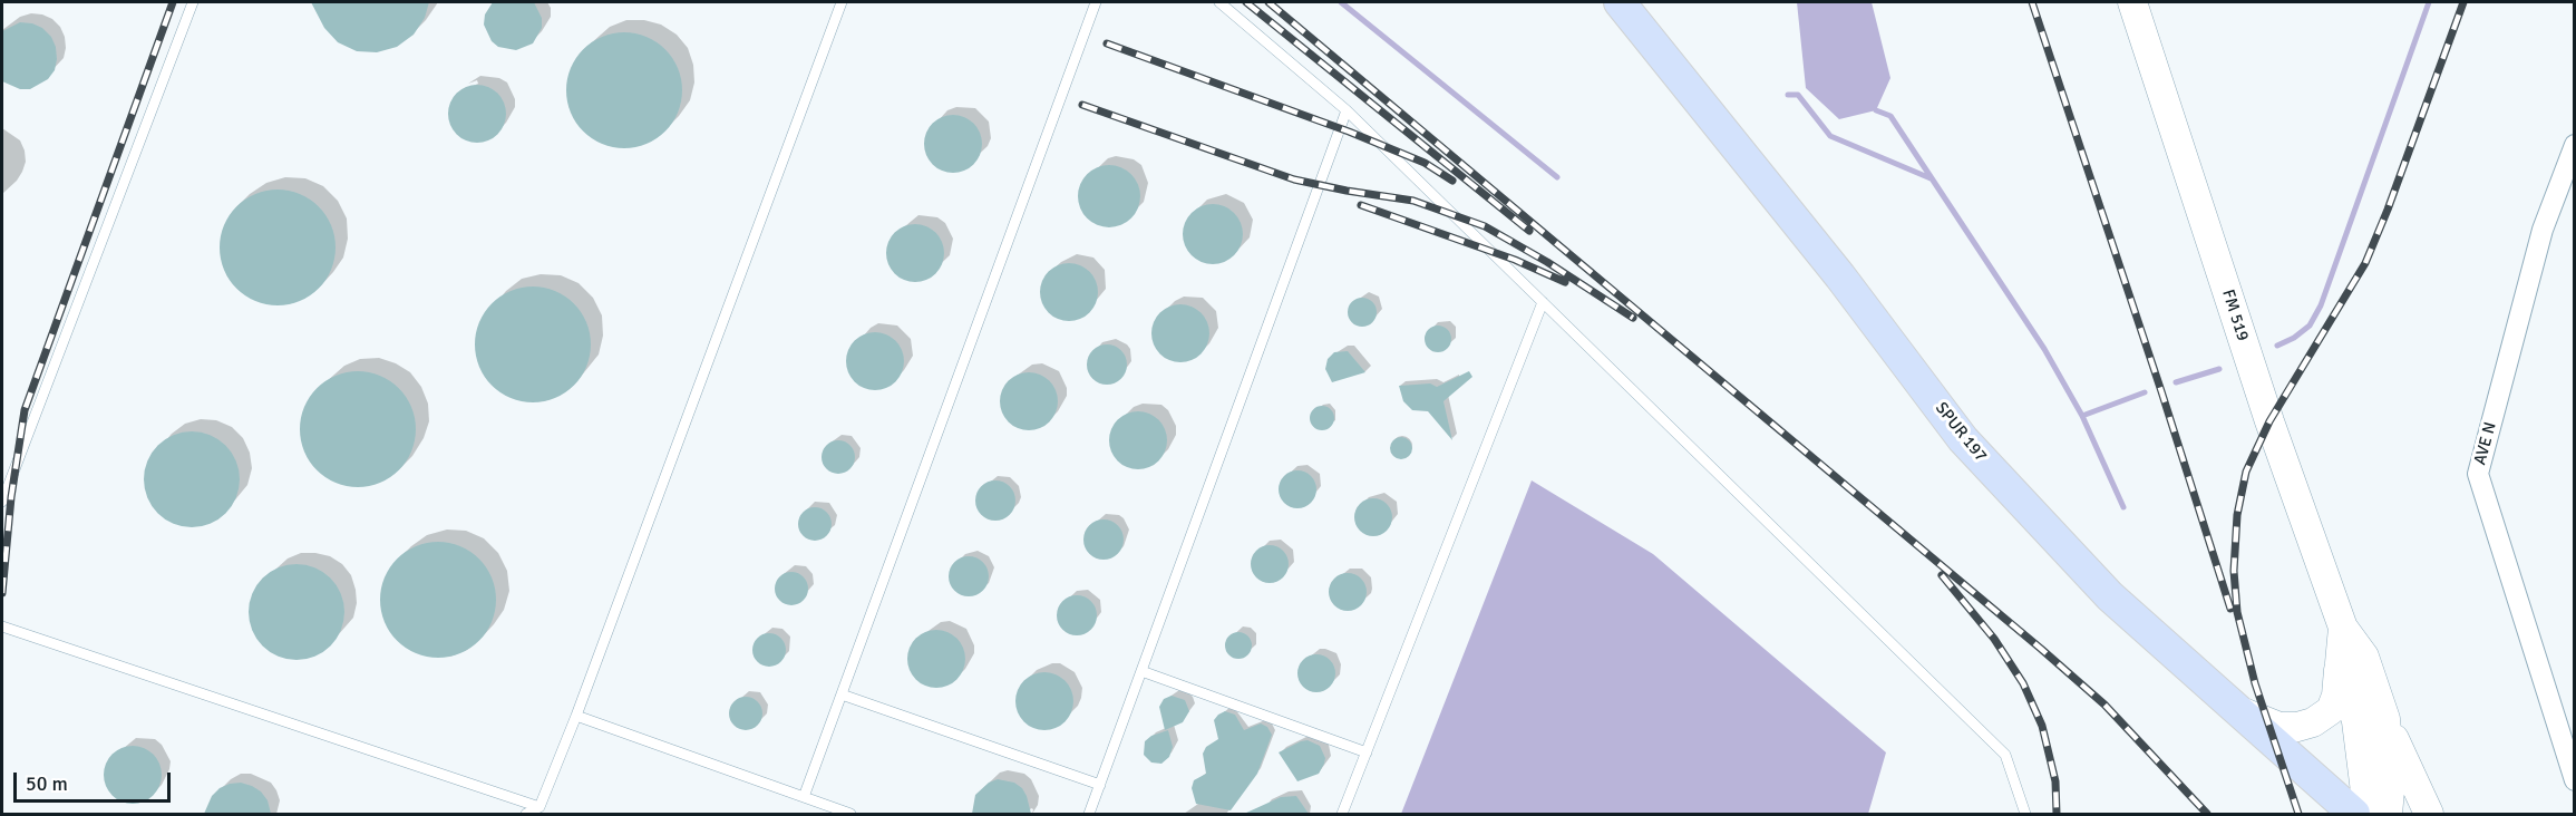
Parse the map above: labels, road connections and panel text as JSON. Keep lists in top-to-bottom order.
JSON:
{
  "streets": {
    "main road": ["FM 519", "SPUR 197"],
    "street": ["AVE N"]
  },
  "scale_bar": "50 m"
}
